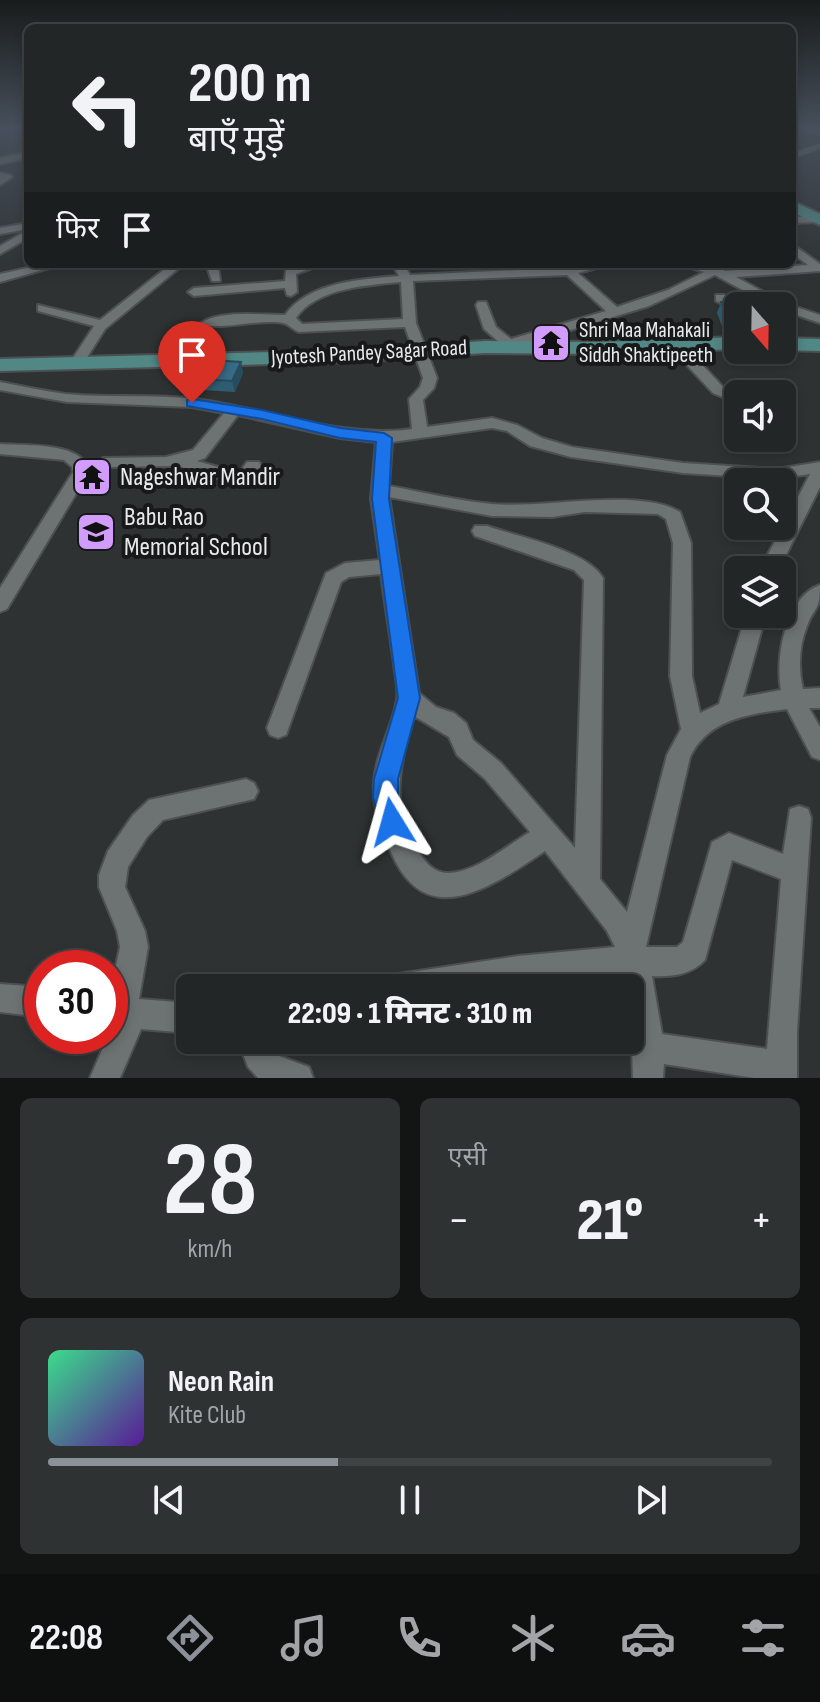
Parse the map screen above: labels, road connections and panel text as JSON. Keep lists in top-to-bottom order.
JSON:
{
  "streets": {
    "main road": ["Jyotesh Pandey Sagar Road"]
  },
  "places": {
    "temple": ["Shri Maa Mahakali Siddh Shaktipeeth", "Nageshwar Mandir"],
    "school or university": ["Babu Rao Memorial School"]
  },
  "north": "bottom",
  "page": {
    "turn": ["200 m", "बाएँ मुड़ें"],
    "then": "फिर",
    "limit": "30",
    "trip": "22:09 · 1 मिनट · 310 m",
    "tile": [
      ["28", "km/h"],
      "एसी"
    ],
    "heat": ["−", "21°", "+"],
    "song": ["Neon Rain", "Kite Club"],
    "tabs": "22:08"
  }
}
